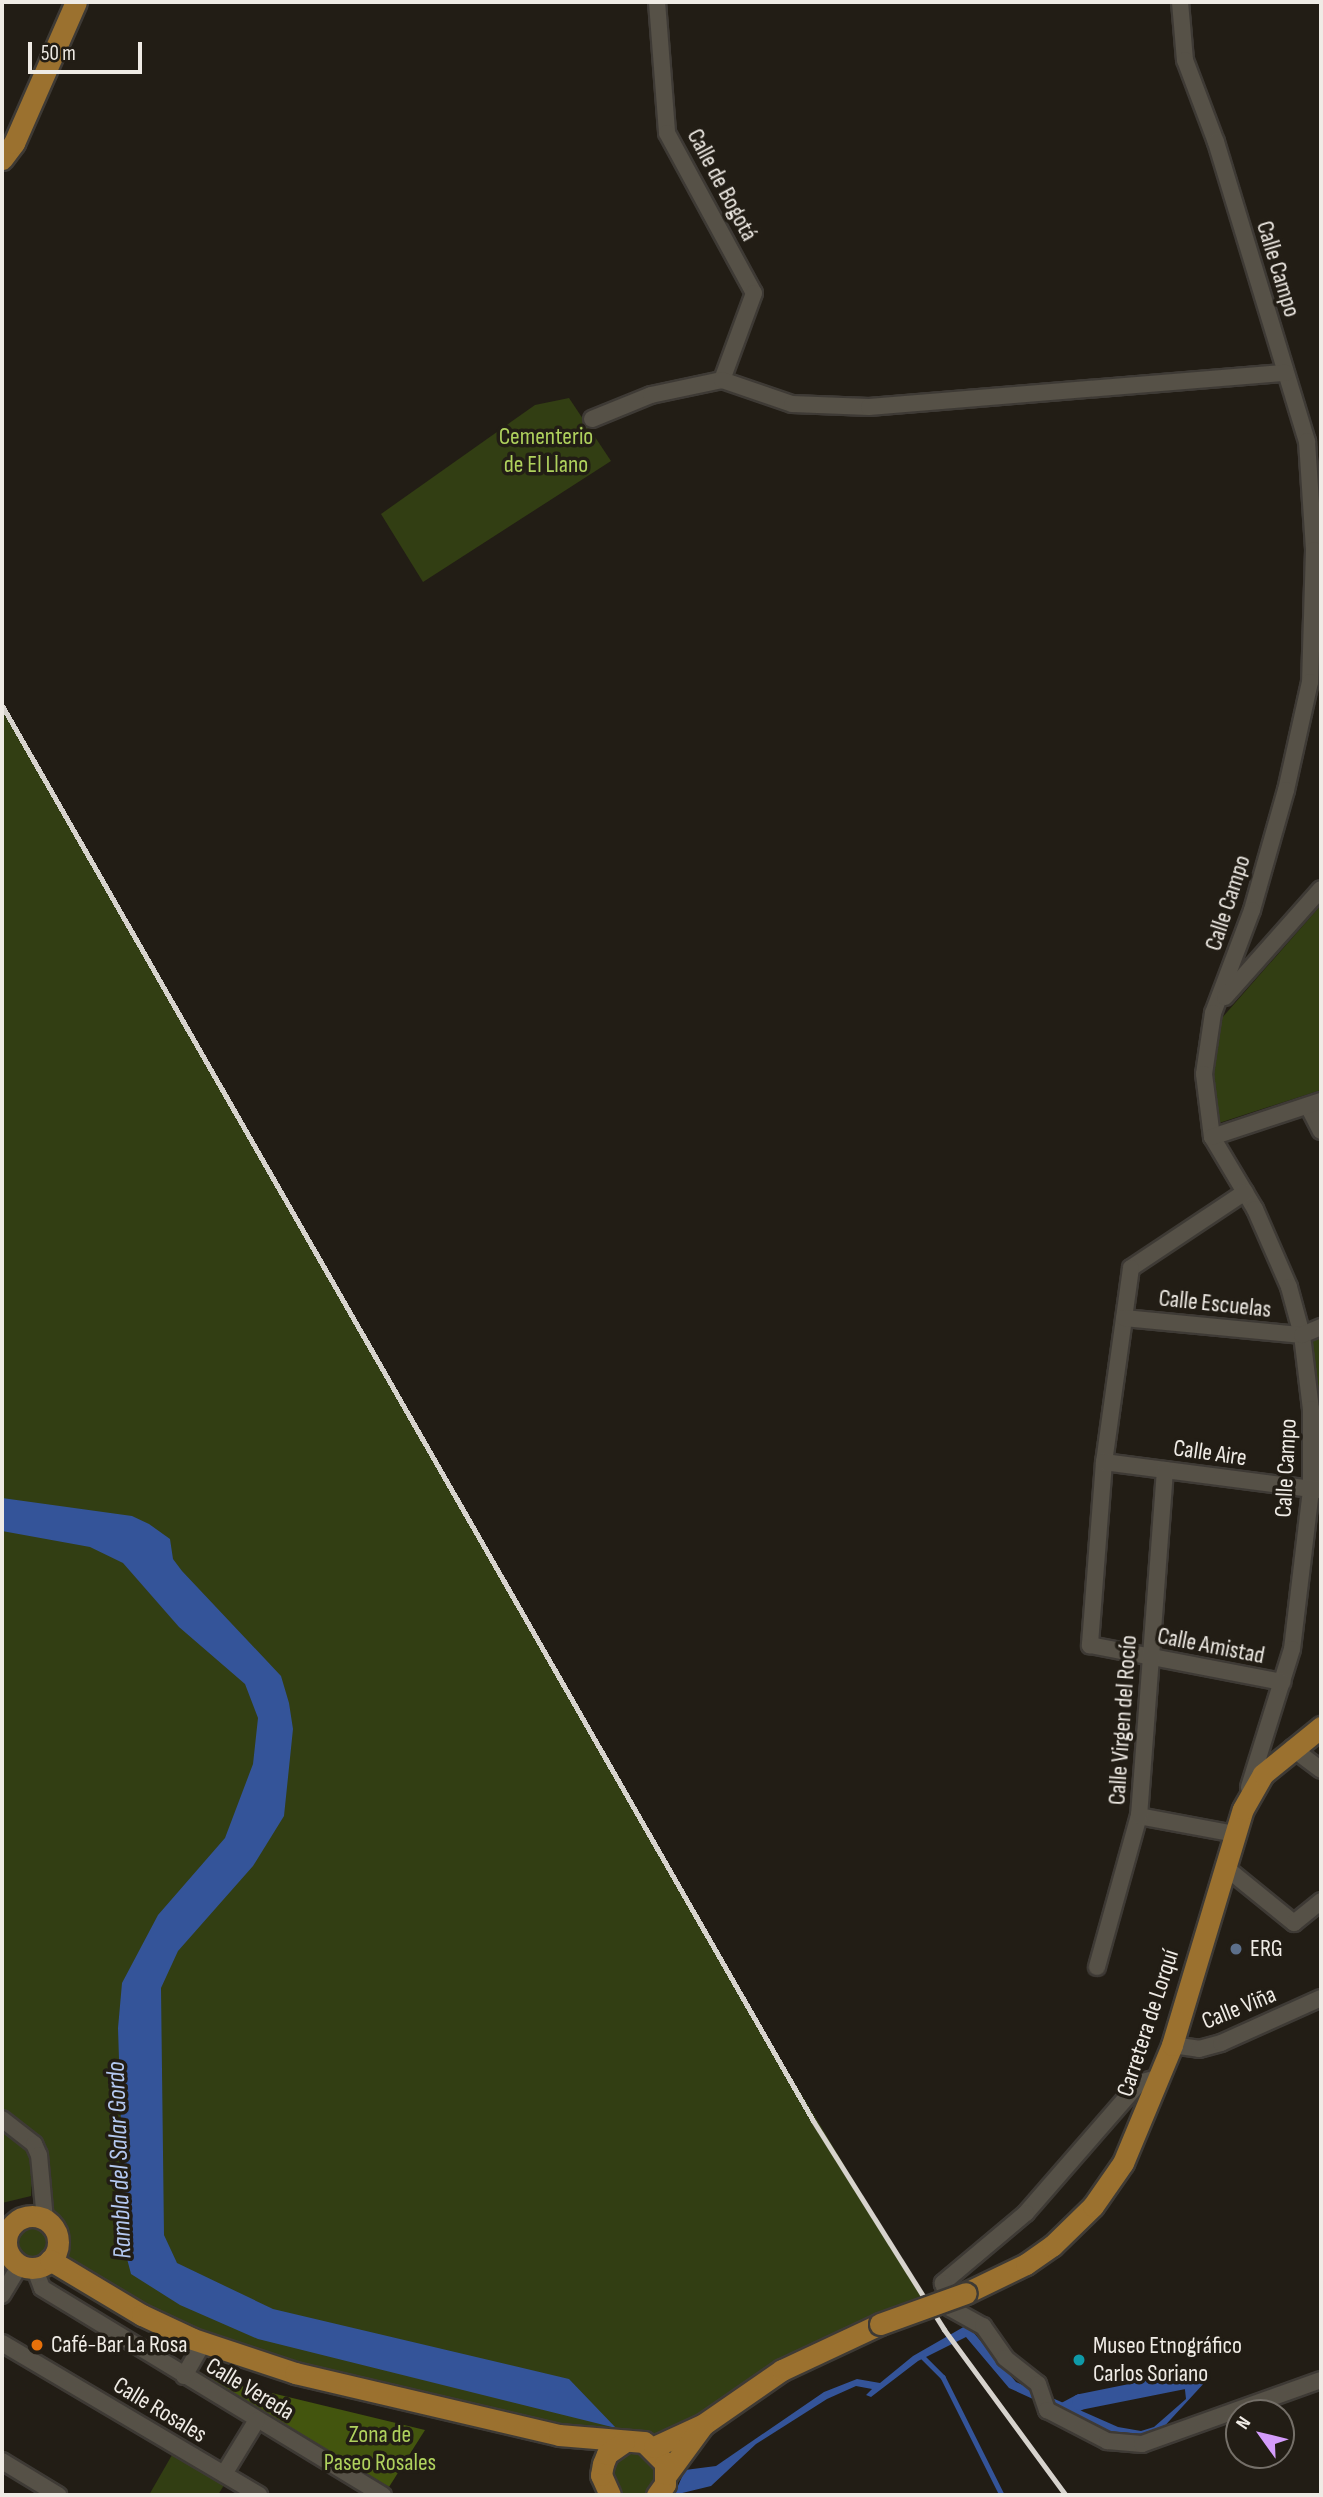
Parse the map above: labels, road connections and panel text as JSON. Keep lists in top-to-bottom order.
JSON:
{
  "streets": {
    "main road": ["Carretera de Lorquí"],
    "street": [
      "Calle de Bogotá",
      "Calle Campo",
      "Calle Escuelas",
      "Calle Aire",
      "Calle Amistad",
      "Calle Virgen del Rocío",
      "Calle Viña",
      "Calle Vereda",
      "Calle Rosales"
    ]
  },
  "crossings": [
    ["Calle Campo", "Calle Escuelas"],
    ["Calle Campo", "Calle Aire"],
    ["Calle Campo", "Calle Amistad"],
    ["Calle Campo", "Carretera de Lorquí"],
    ["Calle Aire", "Calle Amistad"],
    ["Calle Aire", "Calle Virgen del Rocío"],
    ["Calle Amistad", "Calle Virgen del Rocío"],
    ["Calle Viña", "Carretera de Lorquí"]
  ],
  "water": ["Rambla del Salar Gordo"],
  "parks": ["Cementerio de El Llano", "Zona de Paseo Rosales"],
  "places": ["ERG", "Café-Bar La Rosa", "Museo Etnográfico Carlos Soriano"],
  "scale_bar": "50 m",
  "north": "top left"
}
